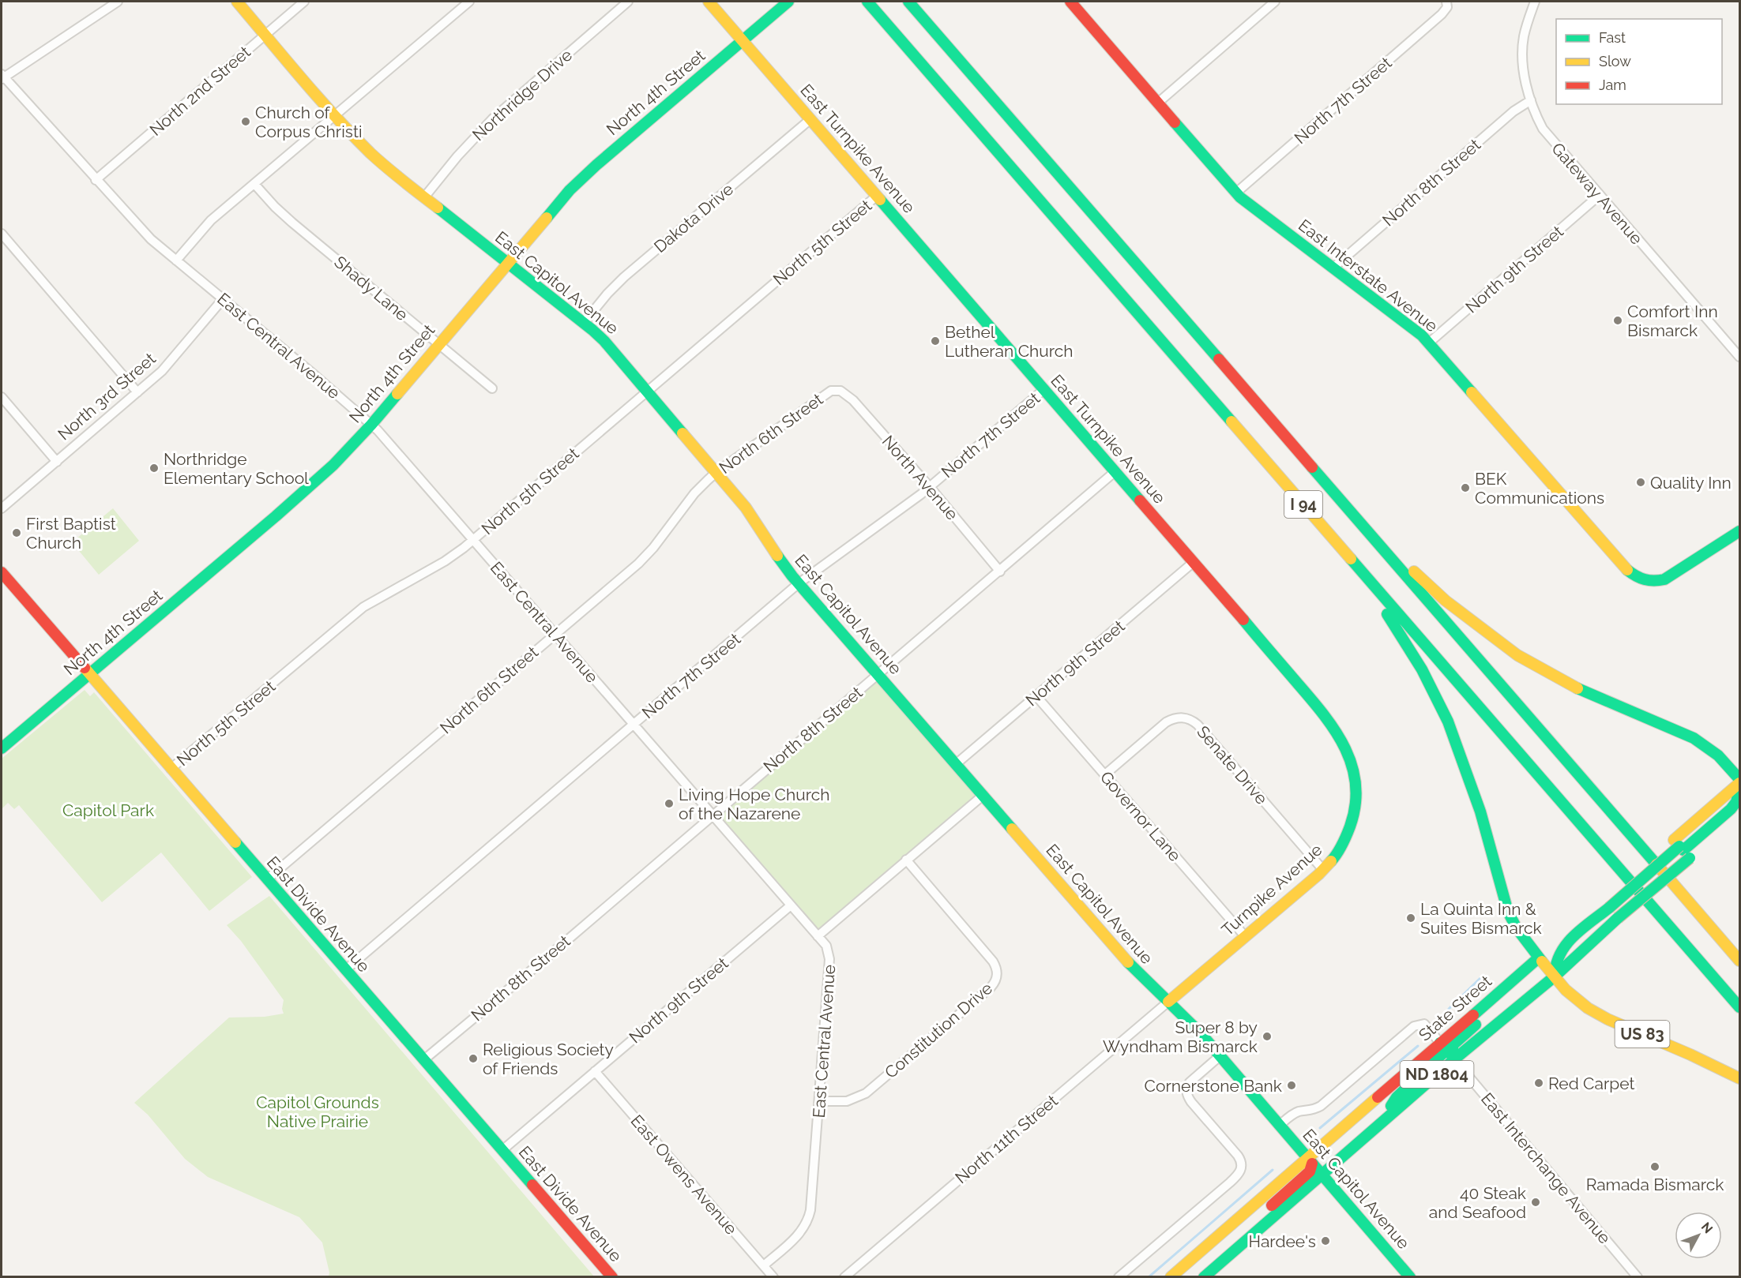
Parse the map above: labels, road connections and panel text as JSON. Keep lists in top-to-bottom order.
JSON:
{
  "streets": {
    "main road": [
      "North 4th Street",
      "East Turnpike Avenue",
      "East Interstate Avenue",
      "East Capitol Avenue",
      "I 94",
      "Turnpike Avenue",
      "East Divide Avenue",
      "State Street",
      "US 83",
      "ND 1804"
    ],
    "street": [
      "North 2nd Street",
      "Northridge Drive",
      "North 7th Street",
      "North 8th Street",
      "Gateway Avenue",
      "Dakota Drive",
      "North 5th Street",
      "North 9th Street",
      "Shady Lane",
      "East Central Avenue",
      "North 3rd Street",
      "North 6th Street",
      "North Avenue",
      "Senate Drive",
      "Governor Lane",
      "Constitution Drive",
      "North 11th Street",
      "East Interchange Avenue",
      "East Owens Avenue"
    ]
  },
  "crossings": [
    ["North 2nd Street", "East Capitol Avenue"],
    ["North 2nd Street", "East Central Avenue"],
    ["North 4th Street", "East Turnpike Avenue"],
    ["North 4th Street", "East Capitol Avenue"],
    ["North 4th Street", "Shady Lane"],
    ["North 4th Street", "East Central Avenue"],
    ["North 4th Street", "East Divide Avenue"],
    ["Northridge Drive", "East Capitol Avenue"],
    ["North 7th Street", "East Turnpike Avenue"],
    ["North 7th Street", "East Interstate Avenue"],
    ["North 7th Street", "East Capitol Avenue"],
    ["North 7th Street", "East Central Avenue"],
    ["North 7th Street", "North Avenue"],
    ["North 7th Street", "East Divide Avenue"],
    ["East Turnpike Avenue", "North 8th Street"],
    ["East Turnpike Avenue", "Dakota Drive"],
    ["East Turnpike Avenue", "North 5th Street"],
    ["East Turnpike Avenue", "North 9th Street"],
    ["East Turnpike Avenue", "Turnpike Avenue"],
    ["North 8th Street", "Gateway Avenue"],
    ["North 8th Street", "East Interstate Avenue"],
    ["North 8th Street", "East Capitol Avenue"],
    ["North 8th Street", "East Central Avenue"],
    ["North 8th Street", "North Avenue"],
    ["North 8th Street", "East Divide Avenue"],
    ["Gateway Avenue", "North 9th Street"],
    ["Dakota Drive", "East Capitol Avenue"],
    ["North 5th Street", "East Capitol Avenue"],
    ["North 5th Street", "East Central Avenue"],
    ["North 5th Street", "East Divide Avenue"],
    ["North 9th Street", "East Interstate Avenue"],
    ["North 9th Street", "East Capitol Avenue"],
    ["North 9th Street", "East Central Avenue"],
    ["North 9th Street", "Governor Lane"],
    ["North 9th Street", "East Divide Avenue"],
    ["North 9th Street", "East Owens Avenue"],
    ["East Capitol Avenue", "North 6th Street"],
    ["East Capitol Avenue", "Turnpike Avenue"],
    ["East Capitol Avenue", "State Street"],
    ["East Capitol Avenue", "North 11th Street"],
    ["East Central Avenue", "North 3rd Street"],
    ["East Central Avenue", "North 6th Street"],
    ["East Central Avenue", "Constitution Drive"],
    ["East Central Avenue", "East Owens Avenue"],
    ["North 6th Street", "North Avenue"],
    ["North 6th Street", "East Divide Avenue"],
    ["Senate Drive", "Governor Lane"],
    ["Senate Drive", "Turnpike Avenue"],
    ["Governor Lane", "Turnpike Avenue"],
    ["Turnpike Avenue", "North 11th Street"],
    ["State Street", "US 83"],
    ["State Street", "East Interchange Avenue"]
  ],
  "parks": ["Capitol Park", "Capitol Grounds Native Prairie"],
  "places": [
    "Church of Corpus Christi",
    "Comfort Inn Bismarck",
    "Bethel Lutheran Church",
    "Northridge Elementary School",
    "Quality Inn",
    "BEK Communications",
    "First Baptist Church",
    "Living Hope Church of the Nazarene",
    "La Quinta Inn & Suites Bismarck",
    "Super 8 by Wyndham Bismarck",
    "Religious Society of Friends",
    "Red Carpet",
    "Cornerstone Bank",
    "Ramada Bismarck",
    "40 Steak and Seafood",
    "Hardee's"
  ],
  "legend": ["Fast", "Slow", "Jam"],
  "north": "top right"
}
